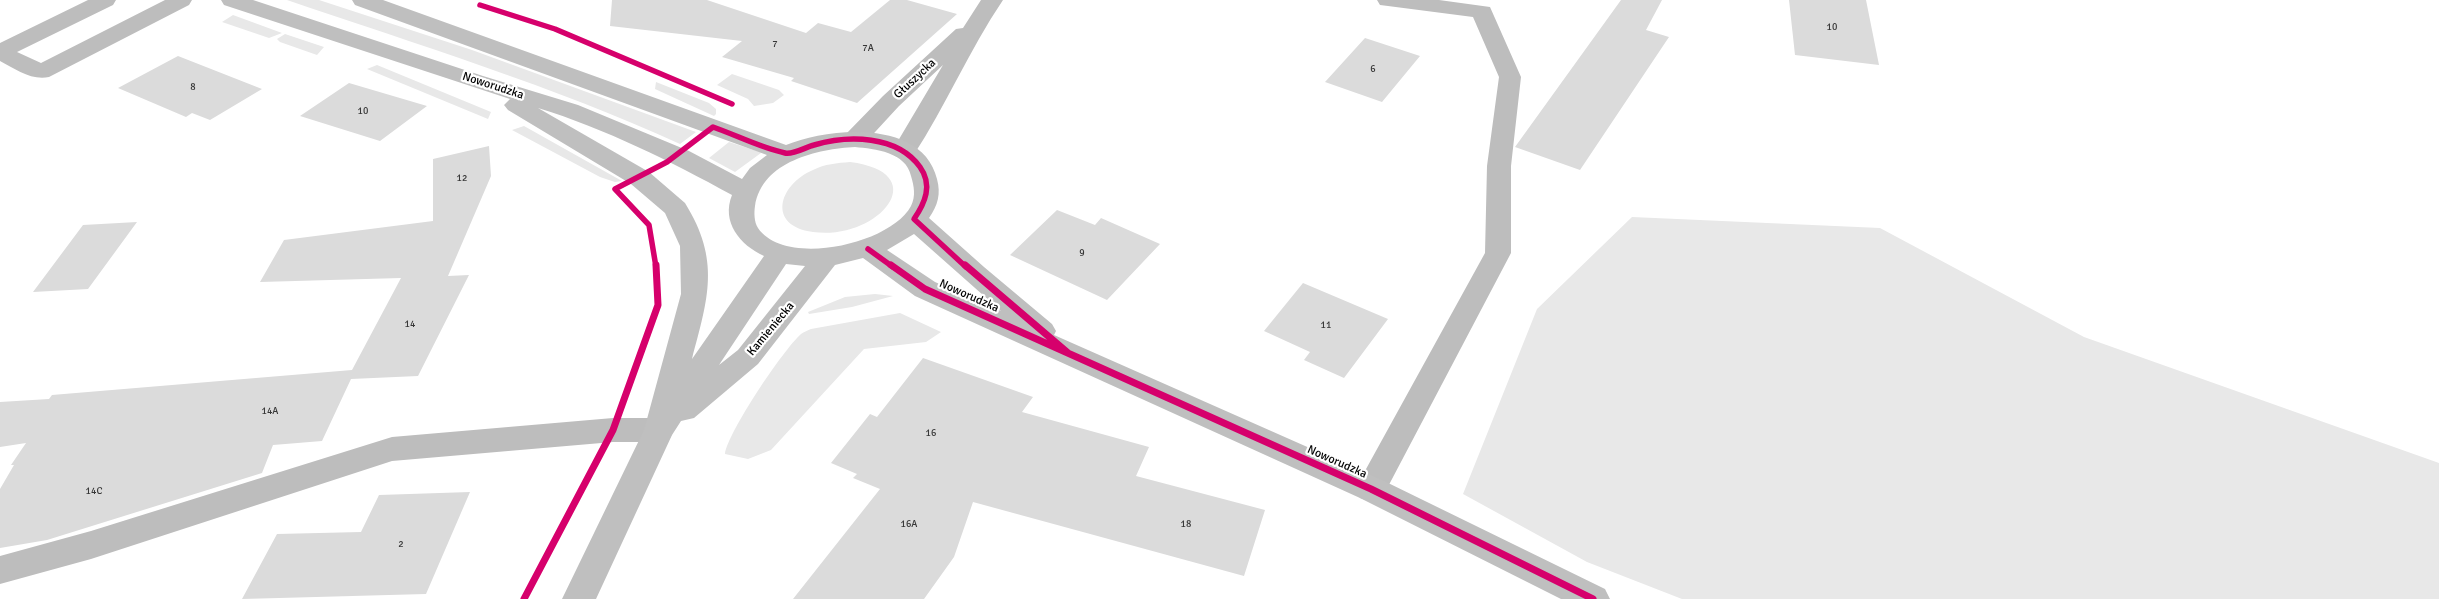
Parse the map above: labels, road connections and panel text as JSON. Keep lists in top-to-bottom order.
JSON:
{
  "streets": {
    "main road": ["Noworudzka", "Kamieniecka"],
    "street": ["Głuszycka"]
  },
  "crossings": [
    ["Głuszycka", "Noworudzka"],
    ["Głuszycka", "Kamieniecka"],
    ["Noworudzka", "Kamieniecka"]
  ],
  "house_numbers": [
    "10",
    "7",
    "7A",
    "6",
    "8",
    "10",
    "12",
    "9",
    "14",
    "11",
    "14A",
    "16",
    "14C",
    "16A",
    "18",
    "2"
  ]
}
